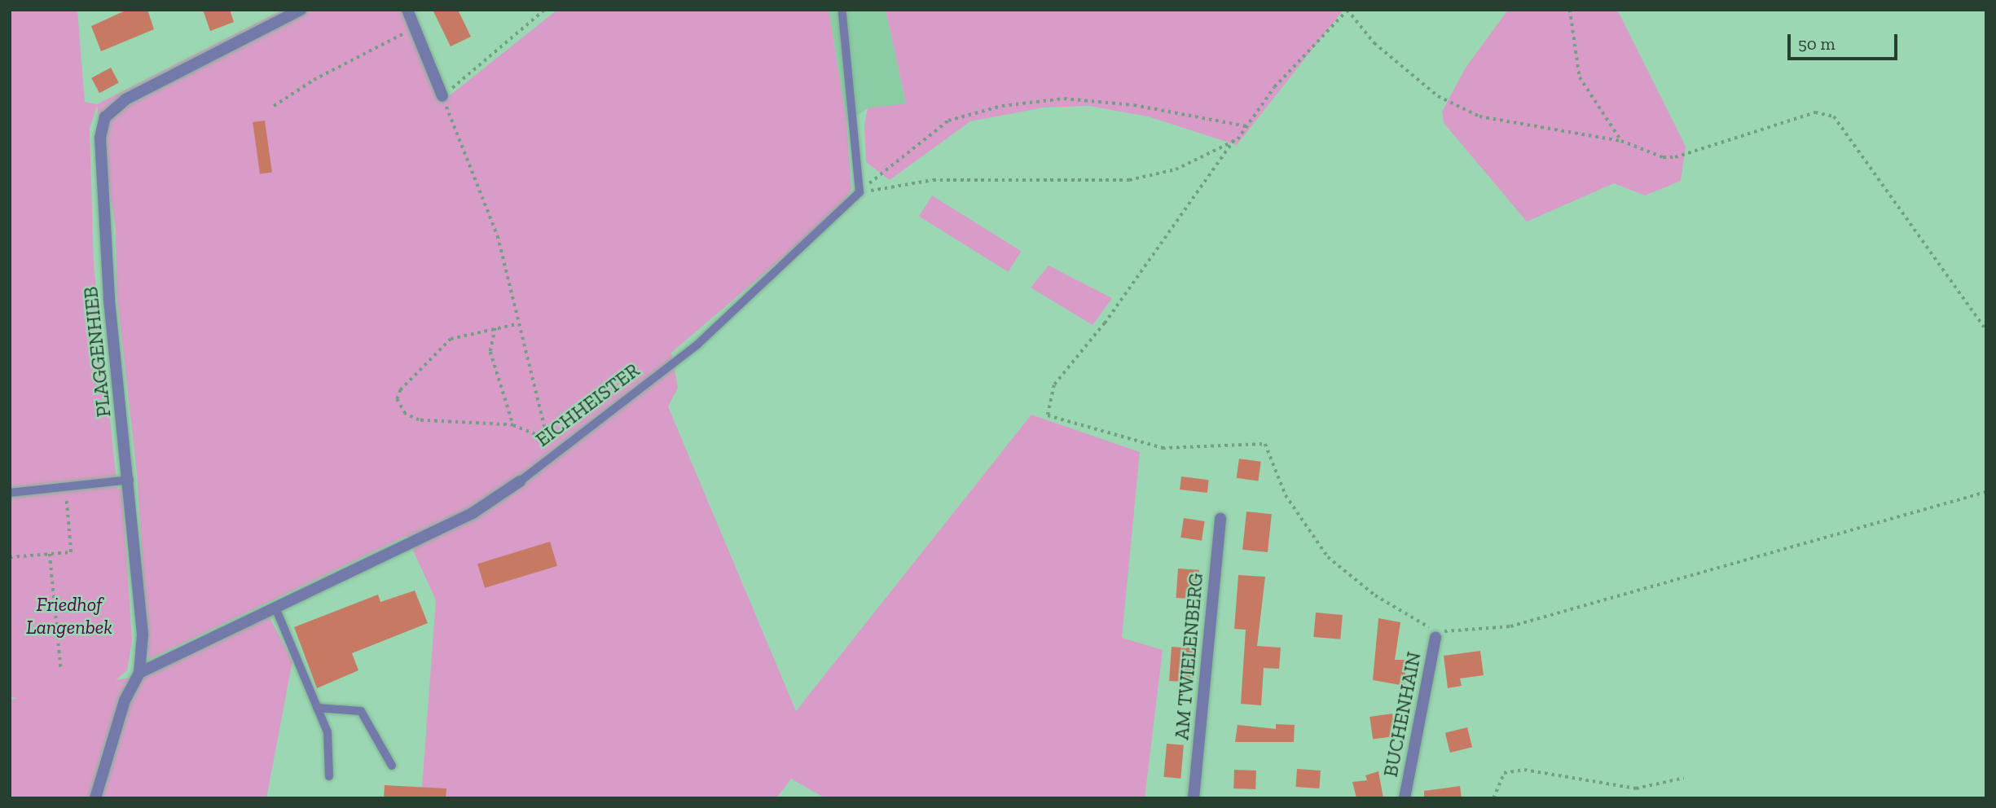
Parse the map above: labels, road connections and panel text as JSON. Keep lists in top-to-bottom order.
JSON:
{
  "streets": {
    "street": [
      "PLAGGENHIEB",
      "EICHHEISTER",
      "AM TWIELENBERG",
      "BUCHENHAIN"
    ]
  },
  "crossings": [
    ["PLAGGENHIEB", "EICHHEISTER"]
  ],
  "parks": ["Friedhof Langenbek"],
  "scale_bar": "50 m"
}
